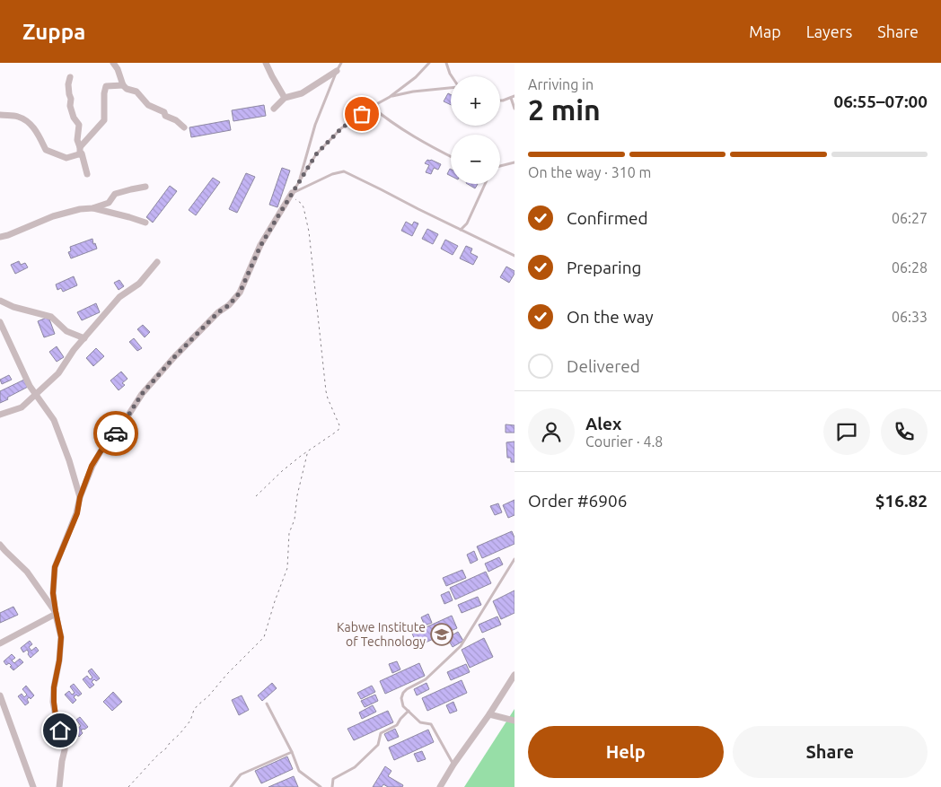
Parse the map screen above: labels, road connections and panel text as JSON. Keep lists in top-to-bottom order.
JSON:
{
  "places": {
    "school or university": ["Kabwe Institute of Technology"]
  },
  "page": {
    "header": "Zuppa",
    "nav": ["Map", "Layers", "Share"],
    "heading": ["2 min", "Arriving in", "06:55–07:00"],
    "panel": [
      "Alex",
      "Courier · 4.8",
      "Order #6906",
      "$16.82"
    ],
    "map_buttons": ["+", "−"],
    "bar": "On the way · 310 m",
    "list": [
      ["Confirmed", "06:27"],
      ["Preparing", "06:28"],
      ["On the way", "06:33"],
      "Delivered"
    ],
    "buttons": ["Help", "Share"]
  }
}
